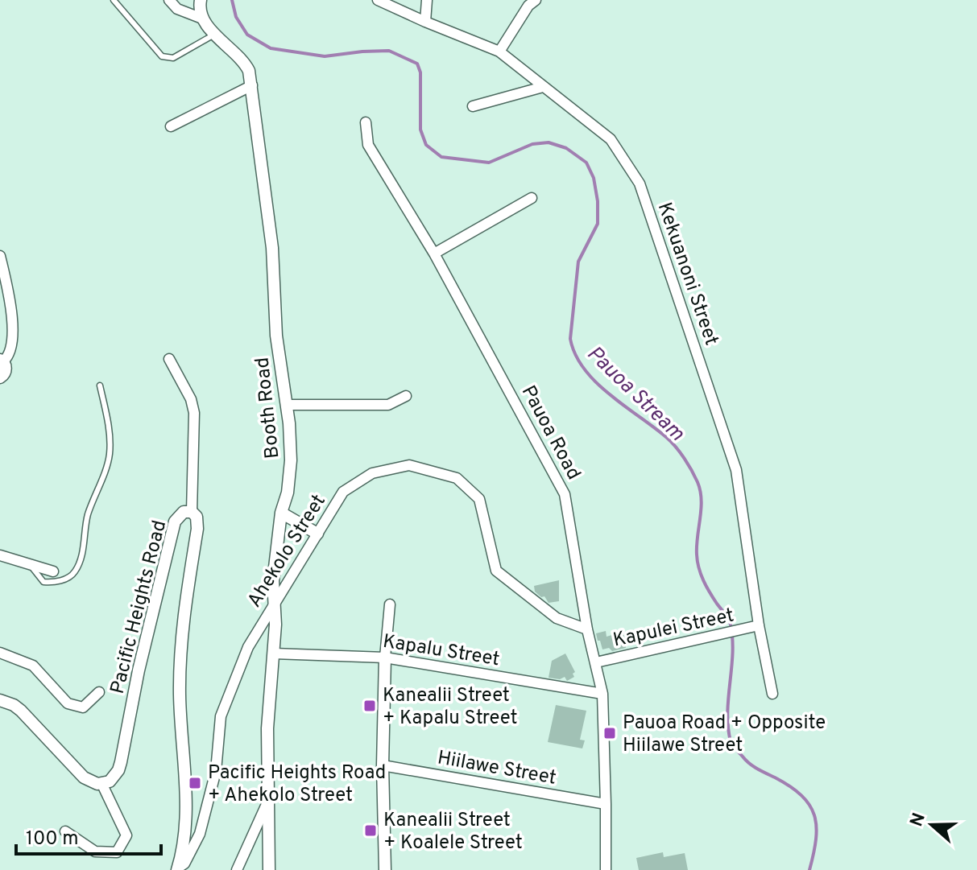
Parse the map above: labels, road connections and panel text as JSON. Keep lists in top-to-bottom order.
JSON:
{
  "streets": {
    "street": [
      "Kekuanoni Street",
      "Booth Road",
      "Pauoa Road",
      "Ahekolo Street",
      "Pacific Heights Road",
      "Kapulei Street",
      "Kapalu Street",
      "Hiilawe Street"
    ]
  },
  "crossings": [
    ["Kekuanoni Street", "Kapulei Street"],
    ["Booth Road", "Ahekolo Street"],
    ["Booth Road", "Kapalu Street"],
    ["Pauoa Road", "Ahekolo Street"],
    ["Pauoa Road", "Kapulei Street"],
    ["Pauoa Road", "Kapalu Street"],
    ["Pauoa Road", "Hiilawe Street"],
    ["Ahekolo Street", "Pacific Heights Road"]
  ],
  "water": ["Pauoa Stream"],
  "places": {
    "transit": [
      "Kanealii Street + Kapalu Street",
      "Pauoa Road + Opposite Hiilawe Street",
      "Pacific Heights Road + Ahekolo Street",
      "Kanealii Street + Koalele Street"
    ]
  },
  "scale_bar": "100 m",
  "north": "left"
}
